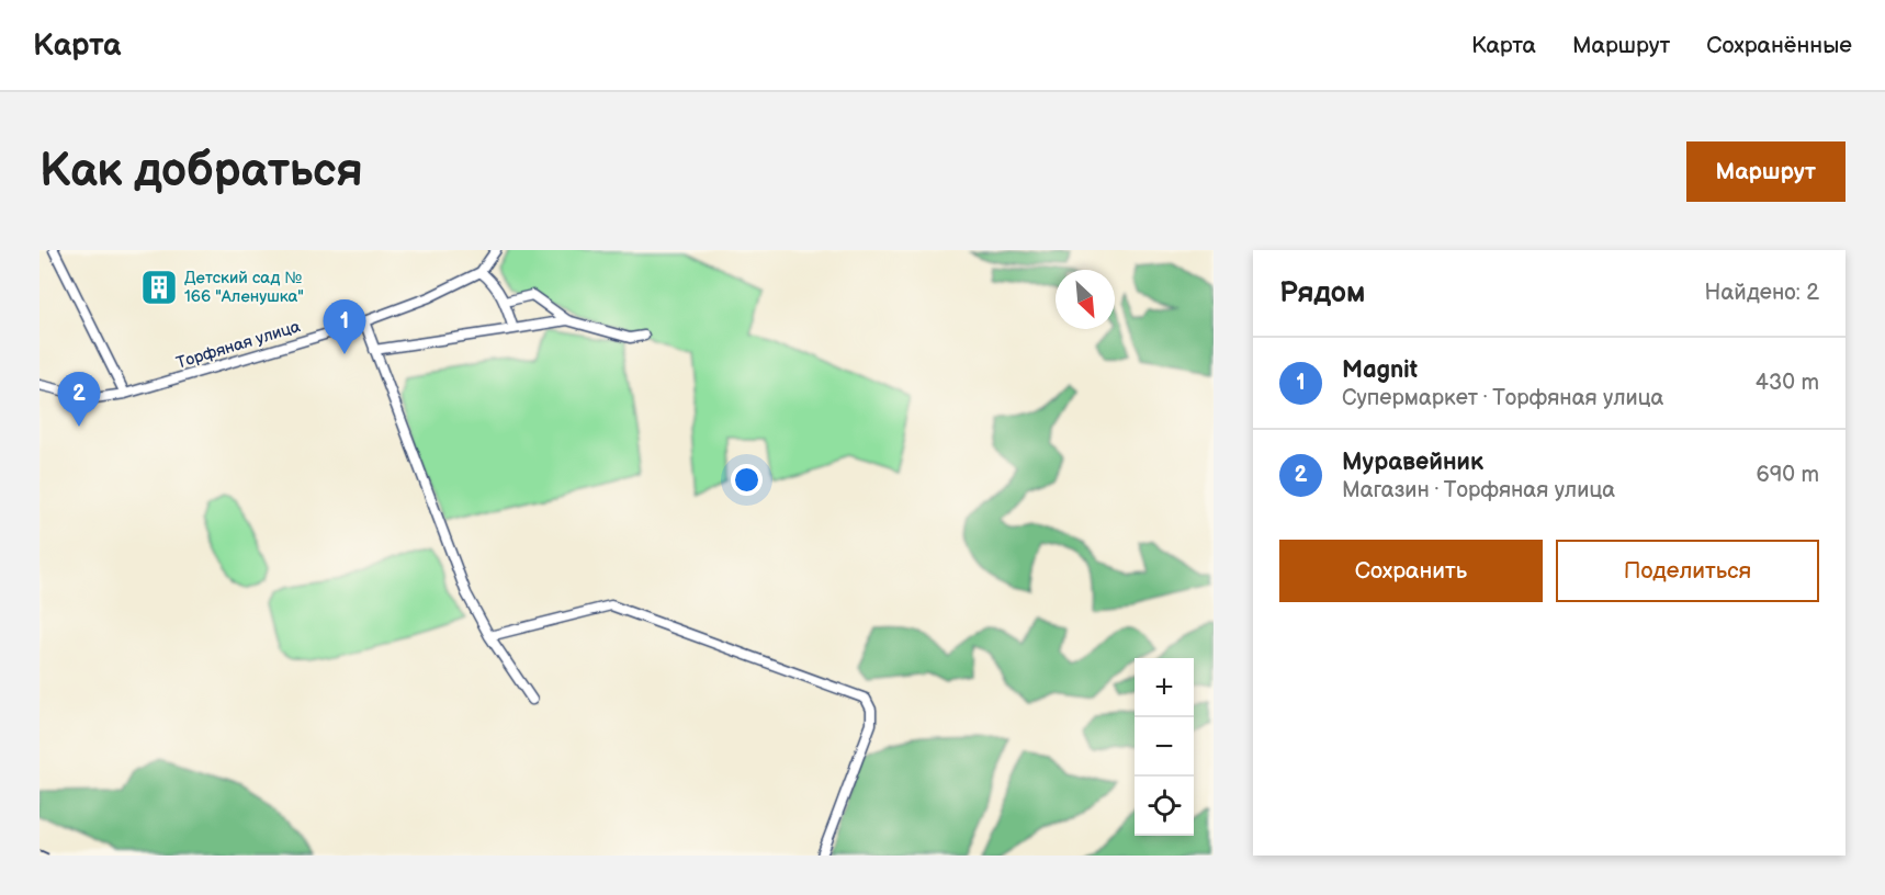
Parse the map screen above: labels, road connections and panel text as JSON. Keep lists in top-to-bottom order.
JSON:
{
  "streets": {
    "street": ["Торфяная улица"]
  },
  "places": {
    "building": ["Детский сад № 166 \"Аленушка\""]
  },
  "north": "bottom right",
  "page": {
    "header": "Карта",
    "nav": ["Карта", "Маршрут", "Сохранённые"],
    "buttons": [
      "Маршрут",
      ["Сохранить", "Поделиться"]
    ],
    "title": "Как добраться",
    "heading": ["Рядом", "Найдено: 2"],
    "pins": ["1", "2"],
    "list": [
      {
        "mark": "1",
        "name": "Magnit",
        "note": "Супермаркет · Торфяная улица",
        "value": "430 m"
      },
      {
        "mark": "2",
        "name": "Муравейник",
        "note": "Магазин · Торфяная улица",
        "value": "690 m"
      }
    ],
    "map_buttons": ["+", "−"]
  }
}
